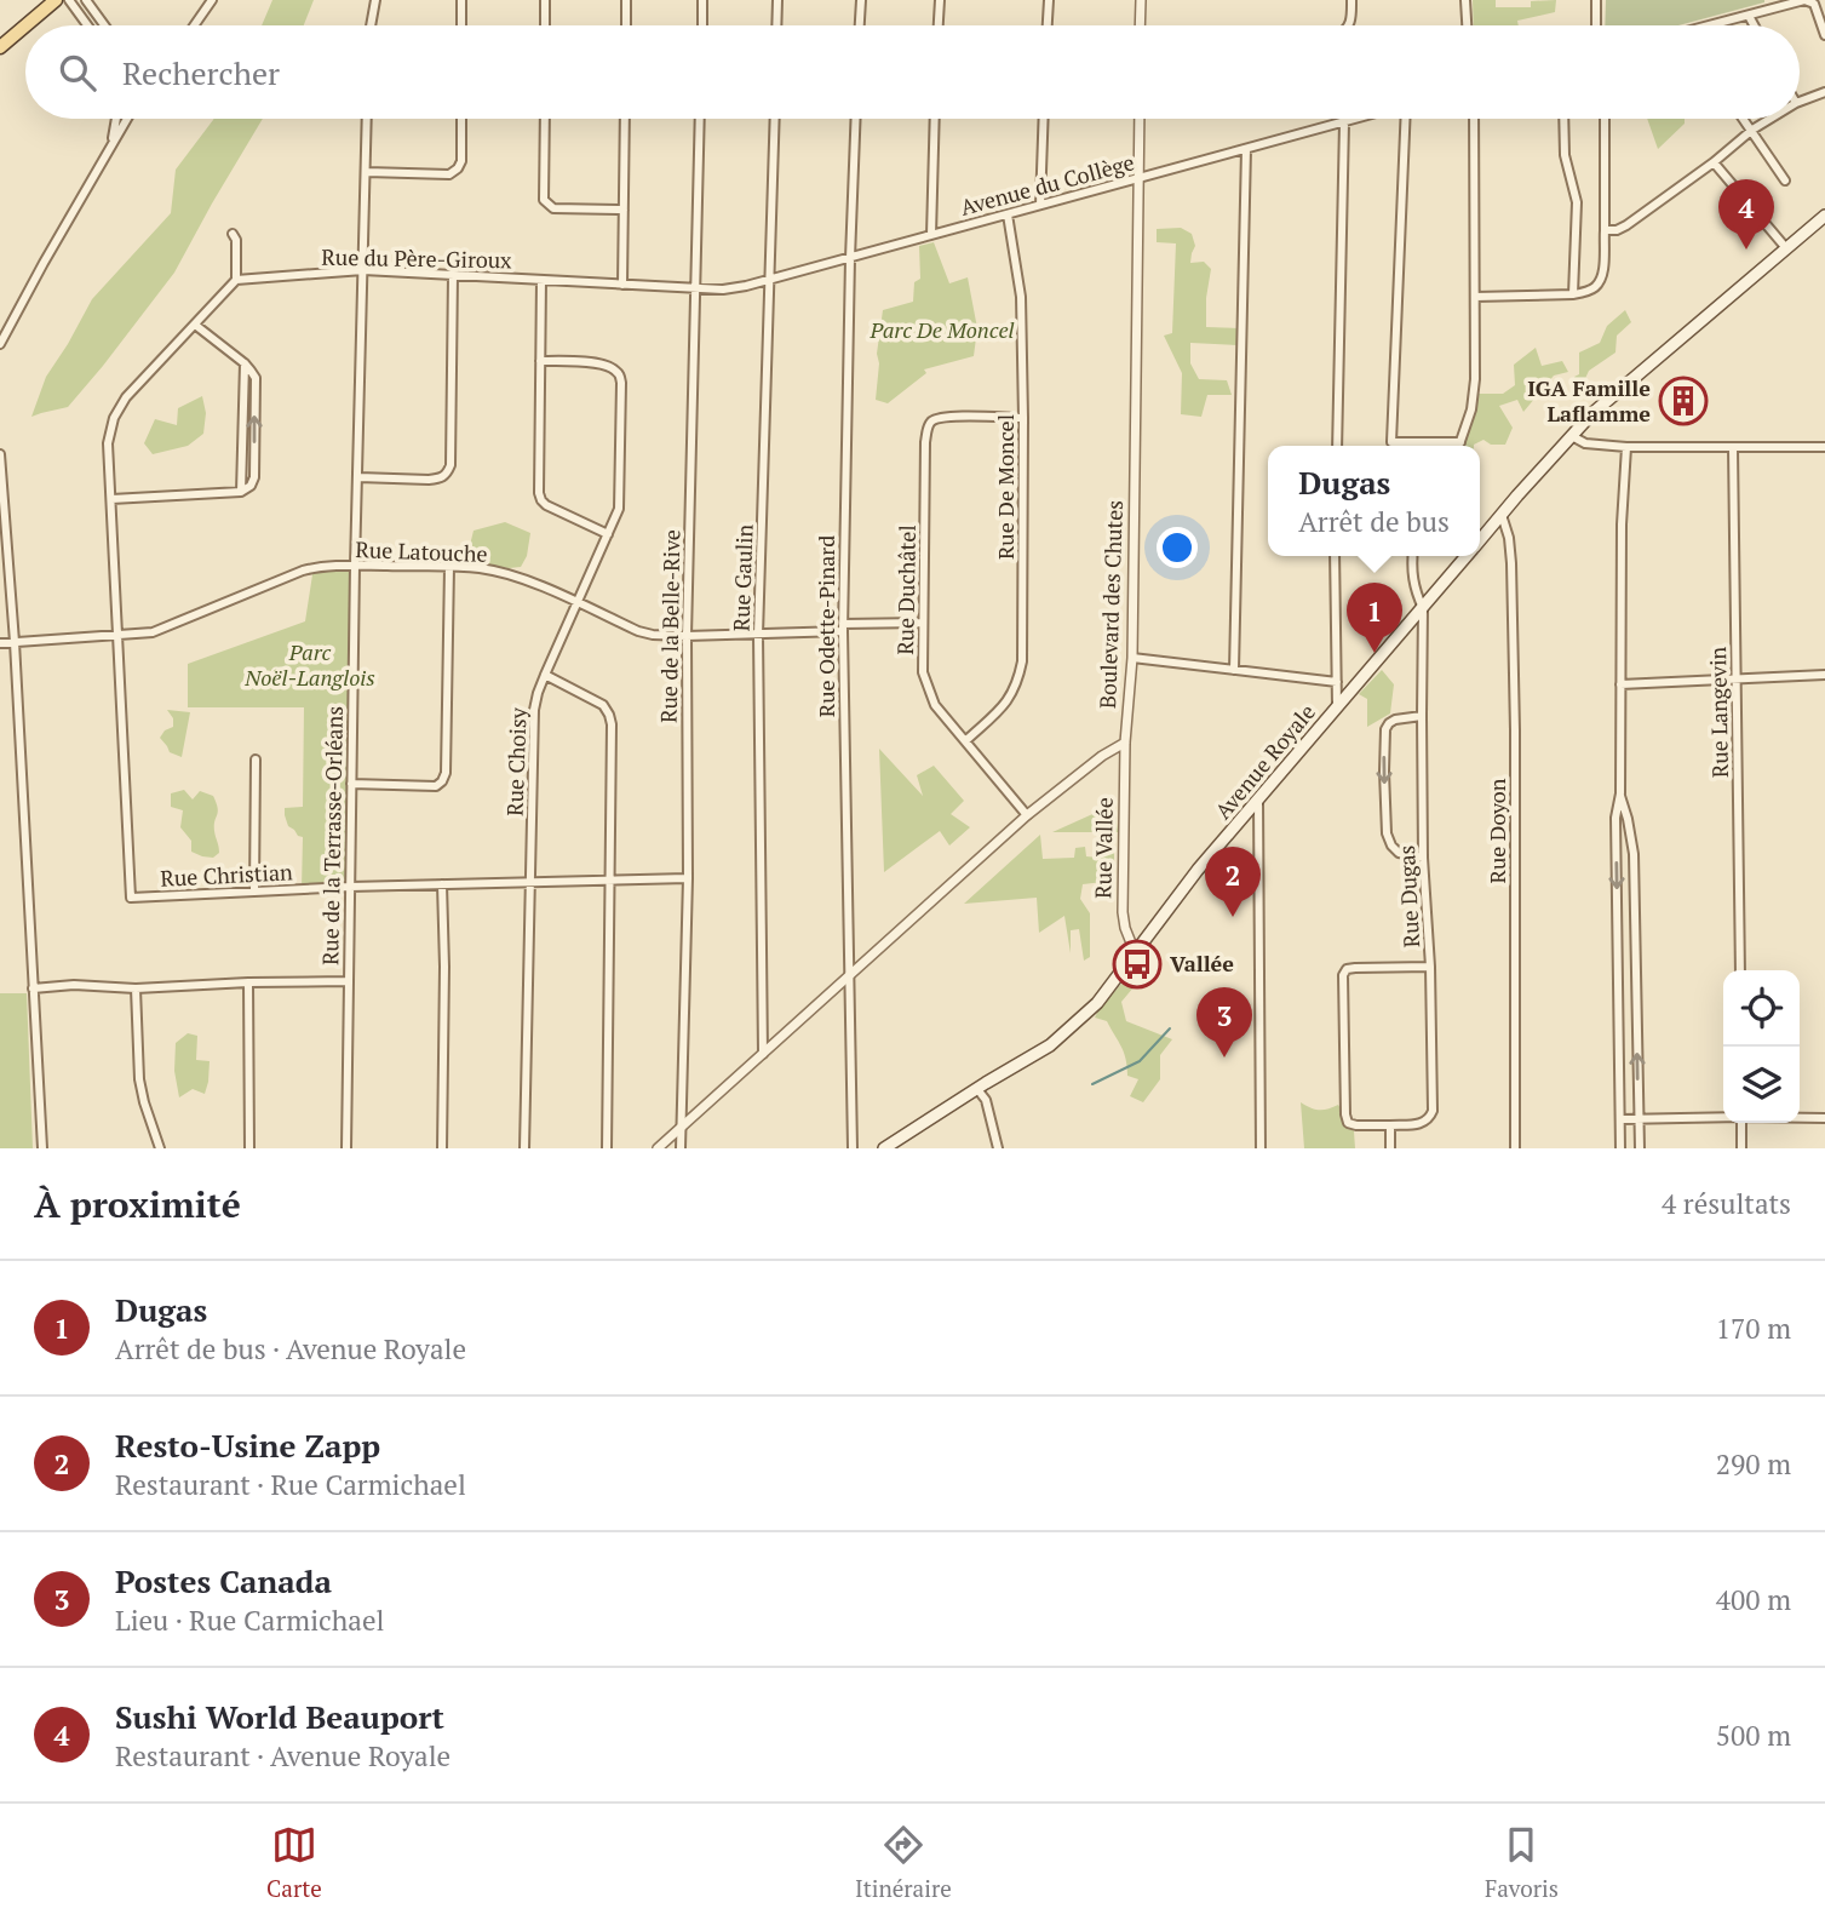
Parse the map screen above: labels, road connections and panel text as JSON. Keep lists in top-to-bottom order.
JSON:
{
  "streets": {
    "main road": ["Avenue Royale"],
    "street": [
      "Avenue du Collège",
      "Rue du Père-Giroux",
      "Rue De Moncel",
      "Rue Latouche",
      "Rue Gaulin",
      "Rue Duchâtel",
      "Boulevard des Chutes",
      "Rue de la Belle-Rive",
      "Rue Odette-Pinard",
      "Rue Langevin",
      "Rue Choisy",
      "Rue Doyon",
      "Rue de la Terrasse-Orléans",
      "Rue Vallée",
      "Rue Christian",
      "Rue Dugas"
    ]
  },
  "crossings": [
    ["Avenue du Collège", "Rue du Père-Giroux"],
    ["Avenue du Collège", "Rue De Moncel"],
    ["Avenue du Collège", "Rue Gaulin"],
    ["Avenue du Collège", "Boulevard des Chutes"],
    ["Avenue du Collège", "Rue de la Belle-Rive"],
    ["Avenue du Collège", "Rue Odette-Pinard"],
    ["Rue du Père-Giroux", "Rue de la Belle-Rive"],
    ["Rue du Père-Giroux", "Rue de la Terrasse-Orléans"],
    ["Rue De Moncel", "Rue Duchâtel"],
    ["Rue Latouche", "Rue Gaulin"],
    ["Rue Latouche", "Rue Duchâtel"],
    ["Rue Latouche", "Rue de la Belle-Rive"],
    ["Rue Latouche", "Rue Odette-Pinard"],
    ["Rue Latouche", "Rue Choisy"],
    ["Rue Latouche", "Rue de la Terrasse-Orléans"],
    ["Rue Latouche", "Rue Christian"],
    ["Boulevard des Chutes", "Rue Vallée"],
    ["Rue de la Belle-Rive", "Rue Christian"],
    ["Rue Choisy", "Rue Christian"],
    ["Avenue Royale", "Rue Doyon"],
    ["Avenue Royale", "Rue Vallée"],
    ["Avenue Royale", "Rue Dugas"],
    ["Rue de la Terrasse-Orléans", "Rue Christian"]
  ],
  "parks": ["Parc De Moncel", "Parc Noël-Langlois"],
  "places": {
    "building": ["IGA Famille Laflamme"],
    "bus stop": ["Vallée"]
  },
  "page": {
    "search": "Rechercher",
    "pins": [
      "4",
      "1",
      "2",
      "3"
    ],
    "popup": ["Dugas", "Arrêt de bus"],
    "heading": ["À proximité", "4 résultats"],
    "list": [
      {
        "mark": "1",
        "name": "Dugas",
        "note": "Arrêt de bus · Avenue Royale",
        "value": "170 m"
      },
      {
        "mark": "2",
        "name": "Resto-Usine Zapp",
        "note": "Restaurant · Rue Carmichael",
        "value": "290 m"
      },
      {
        "mark": "3",
        "name": "Postes Canada",
        "note": "Lieu · Rue Carmichael",
        "value": "400 m"
      },
      {
        "mark": "4",
        "name": "Sushi World Beauport",
        "note": "Restaurant · Avenue Royale",
        "value": "500 m"
      }
    ],
    "nav": ["Carte", "Itinéraire", "Favoris"]
  }
}
